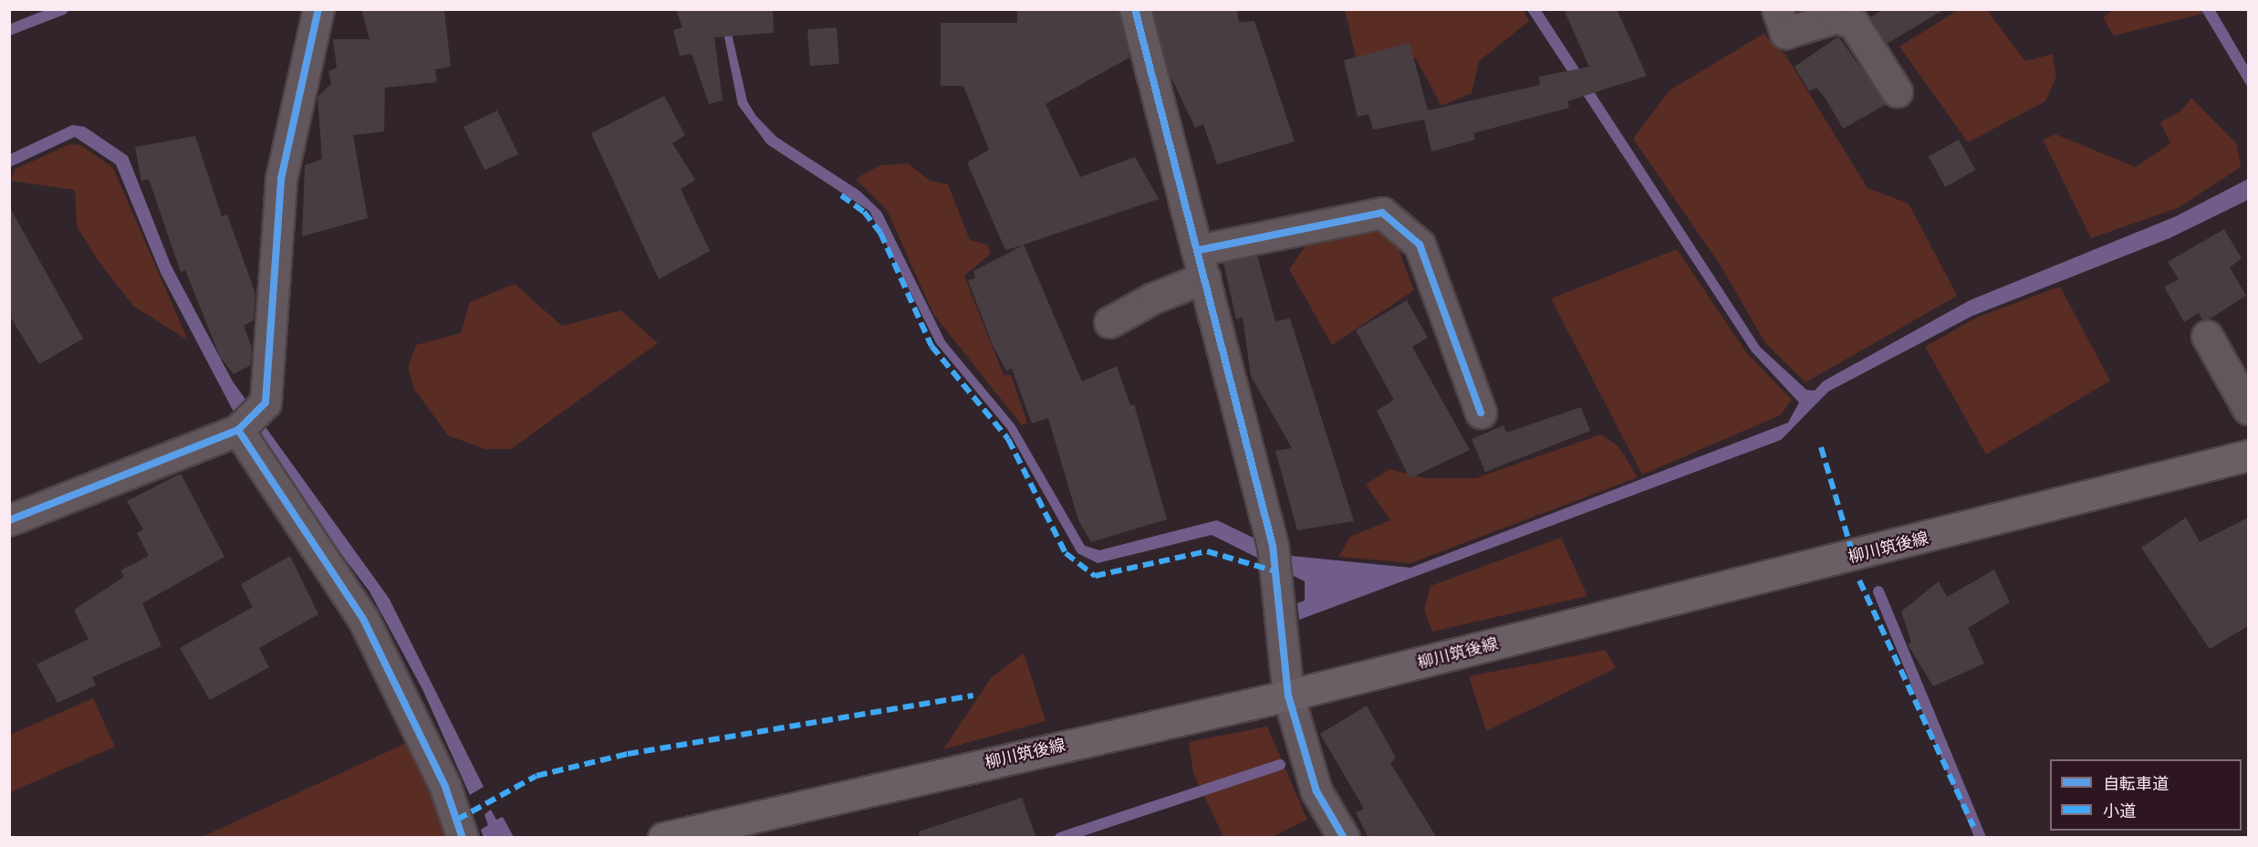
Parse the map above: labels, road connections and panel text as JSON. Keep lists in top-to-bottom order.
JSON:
{
  "streets": {
    "main road": ["柳川筑後線"]
  },
  "legend": ["自転車道", "小道"]
}
